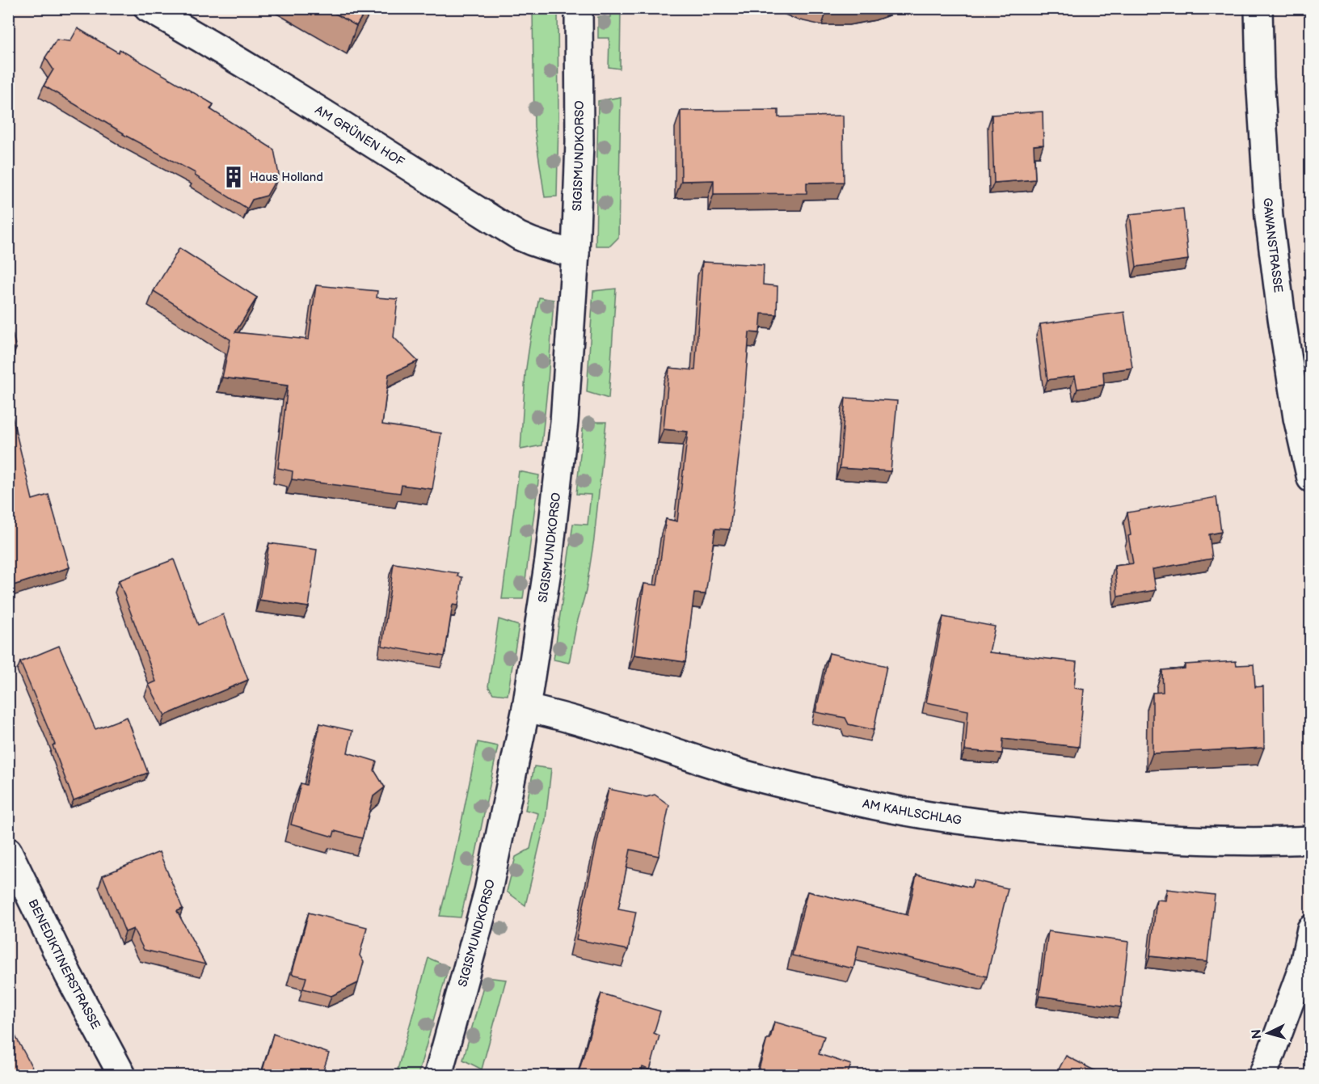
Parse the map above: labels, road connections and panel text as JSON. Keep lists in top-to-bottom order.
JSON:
{
  "streets": {
    "street": [
      "AM GRÜNEN HOF",
      "SIGISMUNDKORSO",
      "GAWANSTRASSE",
      "AM KAHLSCHLAG",
      "BENEDIKTINERSTRASSE"
    ]
  },
  "crossings": [
    ["AM GRÜNEN HOF", "SIGISMUNDKORSO"],
    ["SIGISMUNDKORSO", "AM KAHLSCHLAG"]
  ],
  "places": {
    "building": ["Haus Holland"]
  },
  "north": "left"
}
